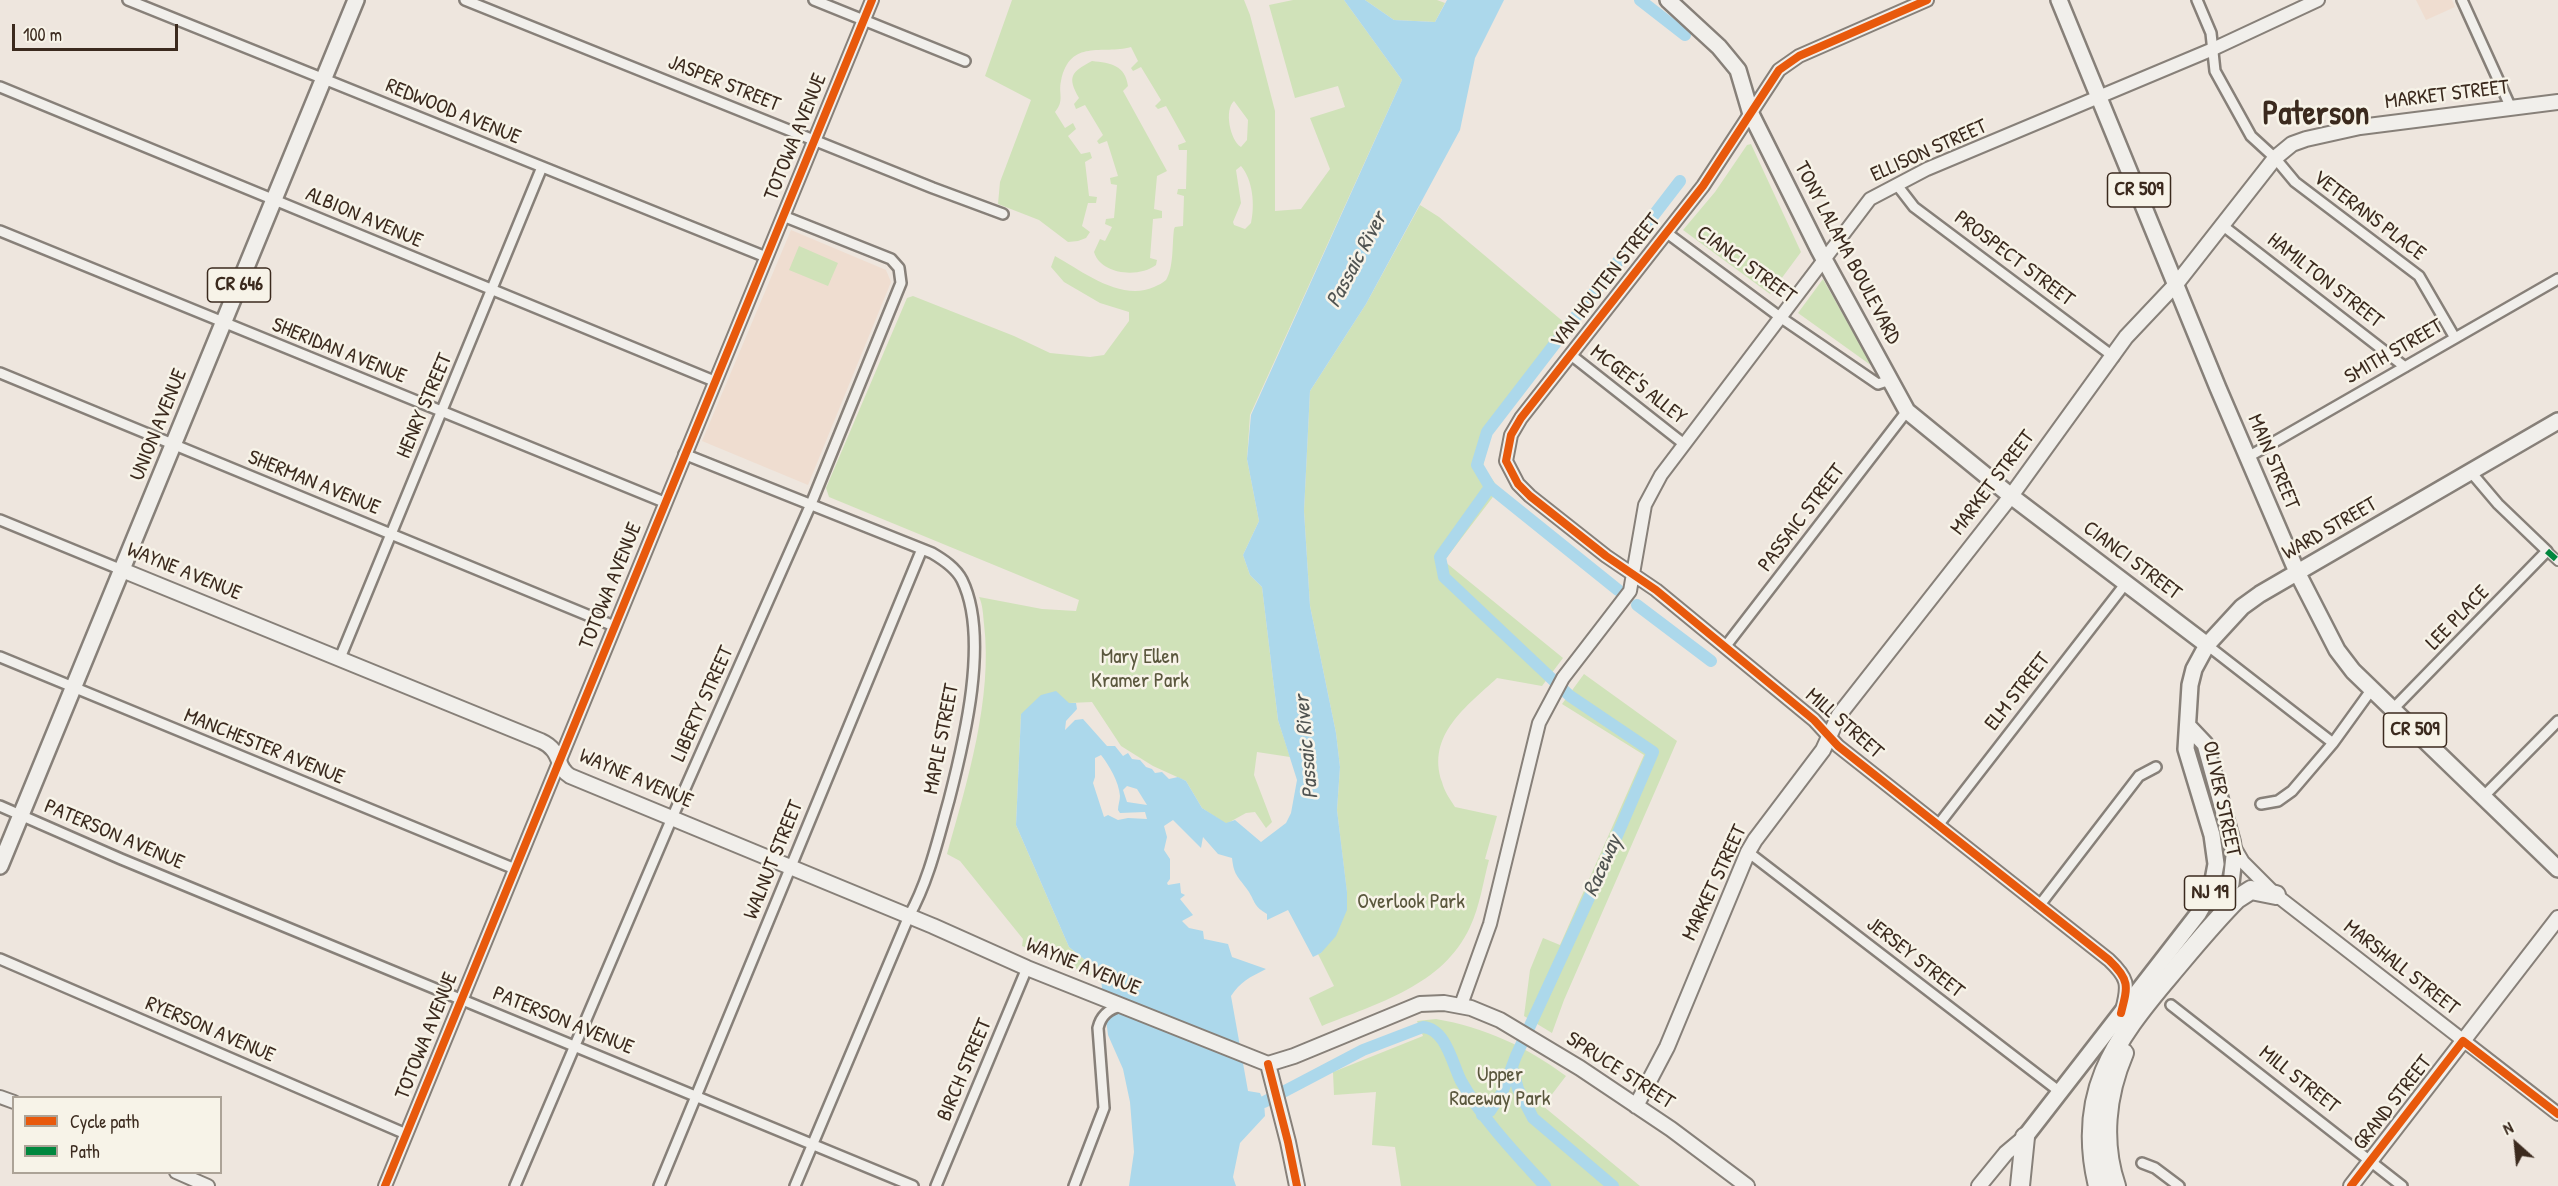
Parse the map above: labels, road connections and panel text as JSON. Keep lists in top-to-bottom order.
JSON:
{
  "streets": {
    "highway": ["NJ 19"],
    "main road": [
      "MARKET STREET",
      "CR 509",
      "TONY LALAMA BOULEVARD",
      "CIANCI STREET",
      "CR 646",
      "UNION AVENUE",
      "MAIN STREET",
      "WARD STREET",
      "WAYNE AVENUE",
      "OLIVER STREET",
      "SPRUCE STREET",
      "GRAND STREET"
    ],
    "street": [
      "JASPER STREET",
      "REDWOOD AVENUE",
      "TOTOWA AVENUE",
      "ELLISON STREET",
      "VETERANS PLACE",
      "ALBION AVENUE",
      "PROSPECT STREET",
      "VAN HOUTEN STREET",
      "HAMILTON STREET",
      "SHERIDAN AVENUE",
      "SMITH STREET",
      "MCGEE'S ALLEY",
      "HENRY STREET",
      "SHERMAN AVENUE",
      "PASSAIC STREET",
      "LEE PLACE",
      "ELM STREET",
      "LIBERTY STREET",
      "MILL STREET",
      "MAPLE STREET",
      "MANCHESTER AVENUE",
      "PATERSON AVENUE",
      "WALNUT STREET",
      "JERSEY STREET",
      "MARSHALL STREET",
      "RYERSON AVENUE",
      "BIRCH STREET"
    ]
  },
  "crossings": [
    ["JASPER STREET", "TOTOWA AVENUE"],
    ["MARKET STREET", "VETERANS PLACE"],
    ["MARKET STREET", "PROSPECT STREET"],
    ["MARKET STREET", "CIANCI STREET"],
    ["MARKET STREET", "HAMILTON STREET"],
    ["MARKET STREET", "MAIN STREET"],
    ["MARKET STREET", "MILL STREET"],
    ["MARKET STREET", "JERSEY STREET"],
    ["MARKET STREET", "SPRUCE STREET"],
    ["REDWOOD AVENUE", "TOTOWA AVENUE"],
    ["REDWOOD AVENUE", "HENRY STREET"],
    ["REDWOOD AVENUE", "UNION AVENUE"],
    ["TOTOWA AVENUE", "ALBION AVENUE"],
    ["TOTOWA AVENUE", "SHERIDAN AVENUE"],
    ["TOTOWA AVENUE", "SHERMAN AVENUE"],
    ["TOTOWA AVENUE", "WAYNE AVENUE"],
    ["TOTOWA AVENUE", "LIBERTY STREET"],
    ["TOTOWA AVENUE", "MAPLE STREET"],
    ["TOTOWA AVENUE", "MANCHESTER AVENUE"],
    ["TOTOWA AVENUE", "PATERSON AVENUE"],
    ["TOTOWA AVENUE", "RYERSON AVENUE"],
    ["ELLISON STREET", "VETERANS PLACE"],
    ["ELLISON STREET", "TONY LALAMA BOULEVARD"],
    ["ELLISON STREET", "PROSPECT STREET"],
    ["ELLISON STREET", "CIANCI STREET"],
    ["ELLISON STREET", "MCGEE'S ALLEY"],
    ["ELLISON STREET", "MAIN STREET"],
    ["ELLISON STREET", "MILL STREET"],
    ["ELLISON STREET", "SPRUCE STREET"],
    ["VETERANS PLACE", "SMITH STREET"],
    ["ALBION AVENUE", "HENRY STREET"],
    ["ALBION AVENUE", "UNION AVENUE"],
    ["TONY LALAMA BOULEVARD", "CIANCI STREET"],
    ["TONY LALAMA BOULEVARD", "VAN HOUTEN STREET"],
    ["TONY LALAMA BOULEVARD", "PASSAIC STREET"],
    ["CIANCI STREET", "VAN HOUTEN STREET"],
    ["CIANCI STREET", "PASSAIC STREET"],
    ["CIANCI STREET", "WARD STREET"],
    ["CIANCI STREET", "ELM STREET"],
    ["CIANCI STREET", "OLIVER STREET"],
    ["VAN HOUTEN STREET", "MCGEE'S ALLEY"],
    ["VAN HOUTEN STREET", "MILL STREET"],
    ["HAMILTON STREET", "SMITH STREET"],
    ["SHERIDAN AVENUE", "HENRY STREET"],
    ["SHERIDAN AVENUE", "UNION AVENUE"],
    ["SMITH STREET", "MAIN STREET"],
    ["HENRY STREET", "SHERMAN AVENUE"],
    ["HENRY STREET", "WAYNE AVENUE"],
    ["UNION AVENUE", "SHERMAN AVENUE"],
    ["UNION AVENUE", "WAYNE AVENUE"],
    ["UNION AVENUE", "MANCHESTER AVENUE"],
    ["UNION AVENUE", "PATERSON AVENUE"],
    ["MAIN STREET", "WARD STREET"],
    ["MAIN STREET", "LEE PLACE"],
    ["MAIN STREET", "OLIVER STREET"],
    ["PASSAIC STREET", "MILL STREET"],
    ["WARD STREET", "OLIVER STREET"],
    ["WAYNE AVENUE", "LIBERTY STREET"],
    ["WAYNE AVENUE", "MAPLE STREET"],
    ["WAYNE AVENUE", "WALNUT STREET"],
    ["WAYNE AVENUE", "BIRCH STREET"],
    ["ELM STREET", "MILL STREET"],
    ["LIBERTY STREET", "MAPLE STREET"],
    ["LIBERTY STREET", "PATERSON AVENUE"],
    ["MILL STREET", "OLIVER STREET"],
    ["MILL STREET", "GRAND STREET"],
    ["MAPLE STREET", "PATERSON AVENUE"],
    ["MAPLE STREET", "WALNUT STREET"],
    ["OLIVER STREET", "NJ 19"],
    ["OLIVER STREET", "JERSEY STREET"],
    ["OLIVER STREET", "MARSHALL STREET"],
    ["PATERSON AVENUE", "WALNUT STREET"],
    ["MARSHALL STREET", "GRAND STREET"]
  ],
  "districts": ["Paterson"],
  "water": ["Passaic River", "Raceway"],
  "parks": ["Mary Ellen Kramer Park", "Overlook Park", "Upper Raceway Park"],
  "legend": ["Cycle path", "Path"],
  "scale_bar": "100 m",
  "north": "top left"
}
